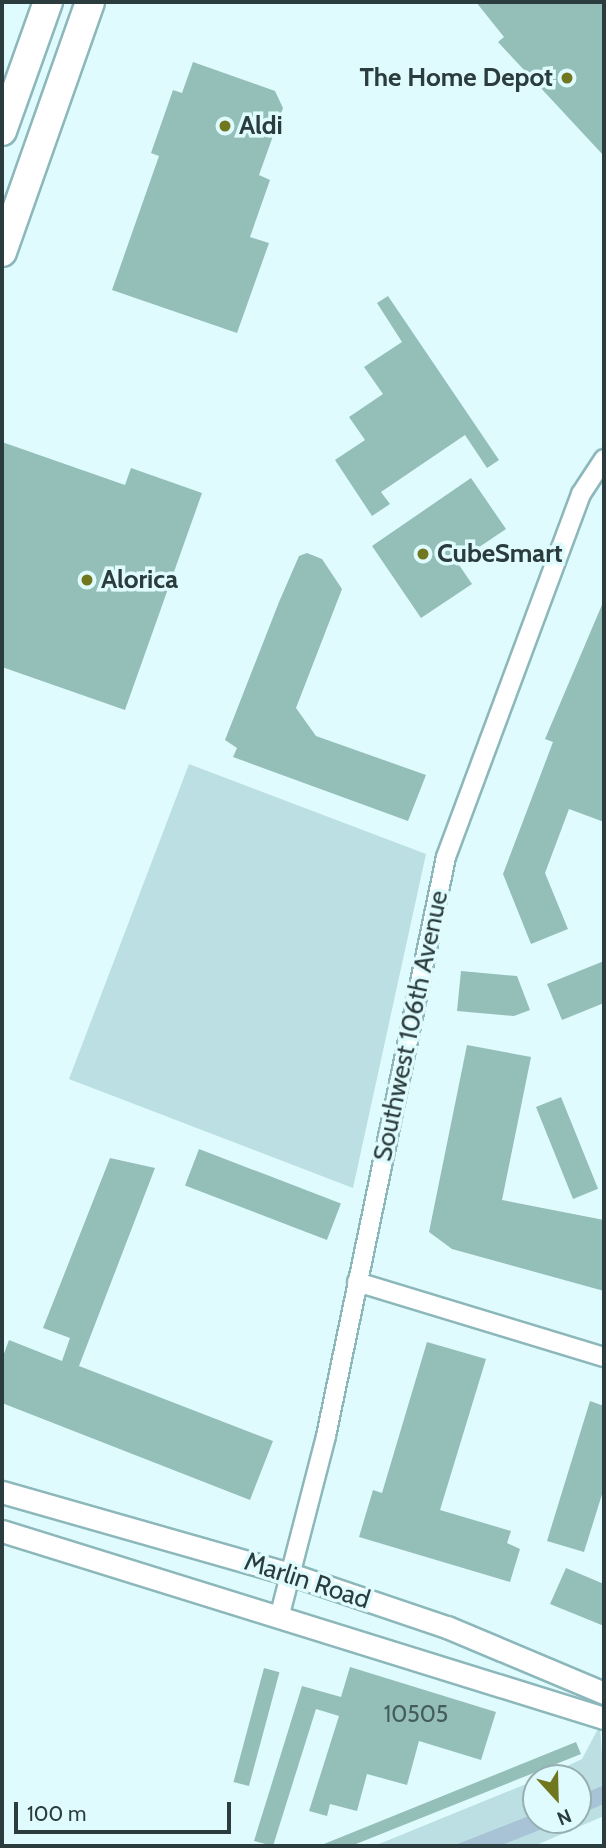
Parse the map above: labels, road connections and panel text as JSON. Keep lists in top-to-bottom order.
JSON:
{
  "streets": {
    "street": ["Southwest 106th Avenue", "Marlin Road"]
  },
  "crossings": [
    ["Southwest 106th Avenue", "Marlin Road"]
  ],
  "places": [
    "The Home Depot",
    "Aldi",
    "CubeSmart",
    "Alorica"
  ],
  "house_numbers": ["10505"],
  "scale_bar": "100 m",
  "north": "bottom"
}
